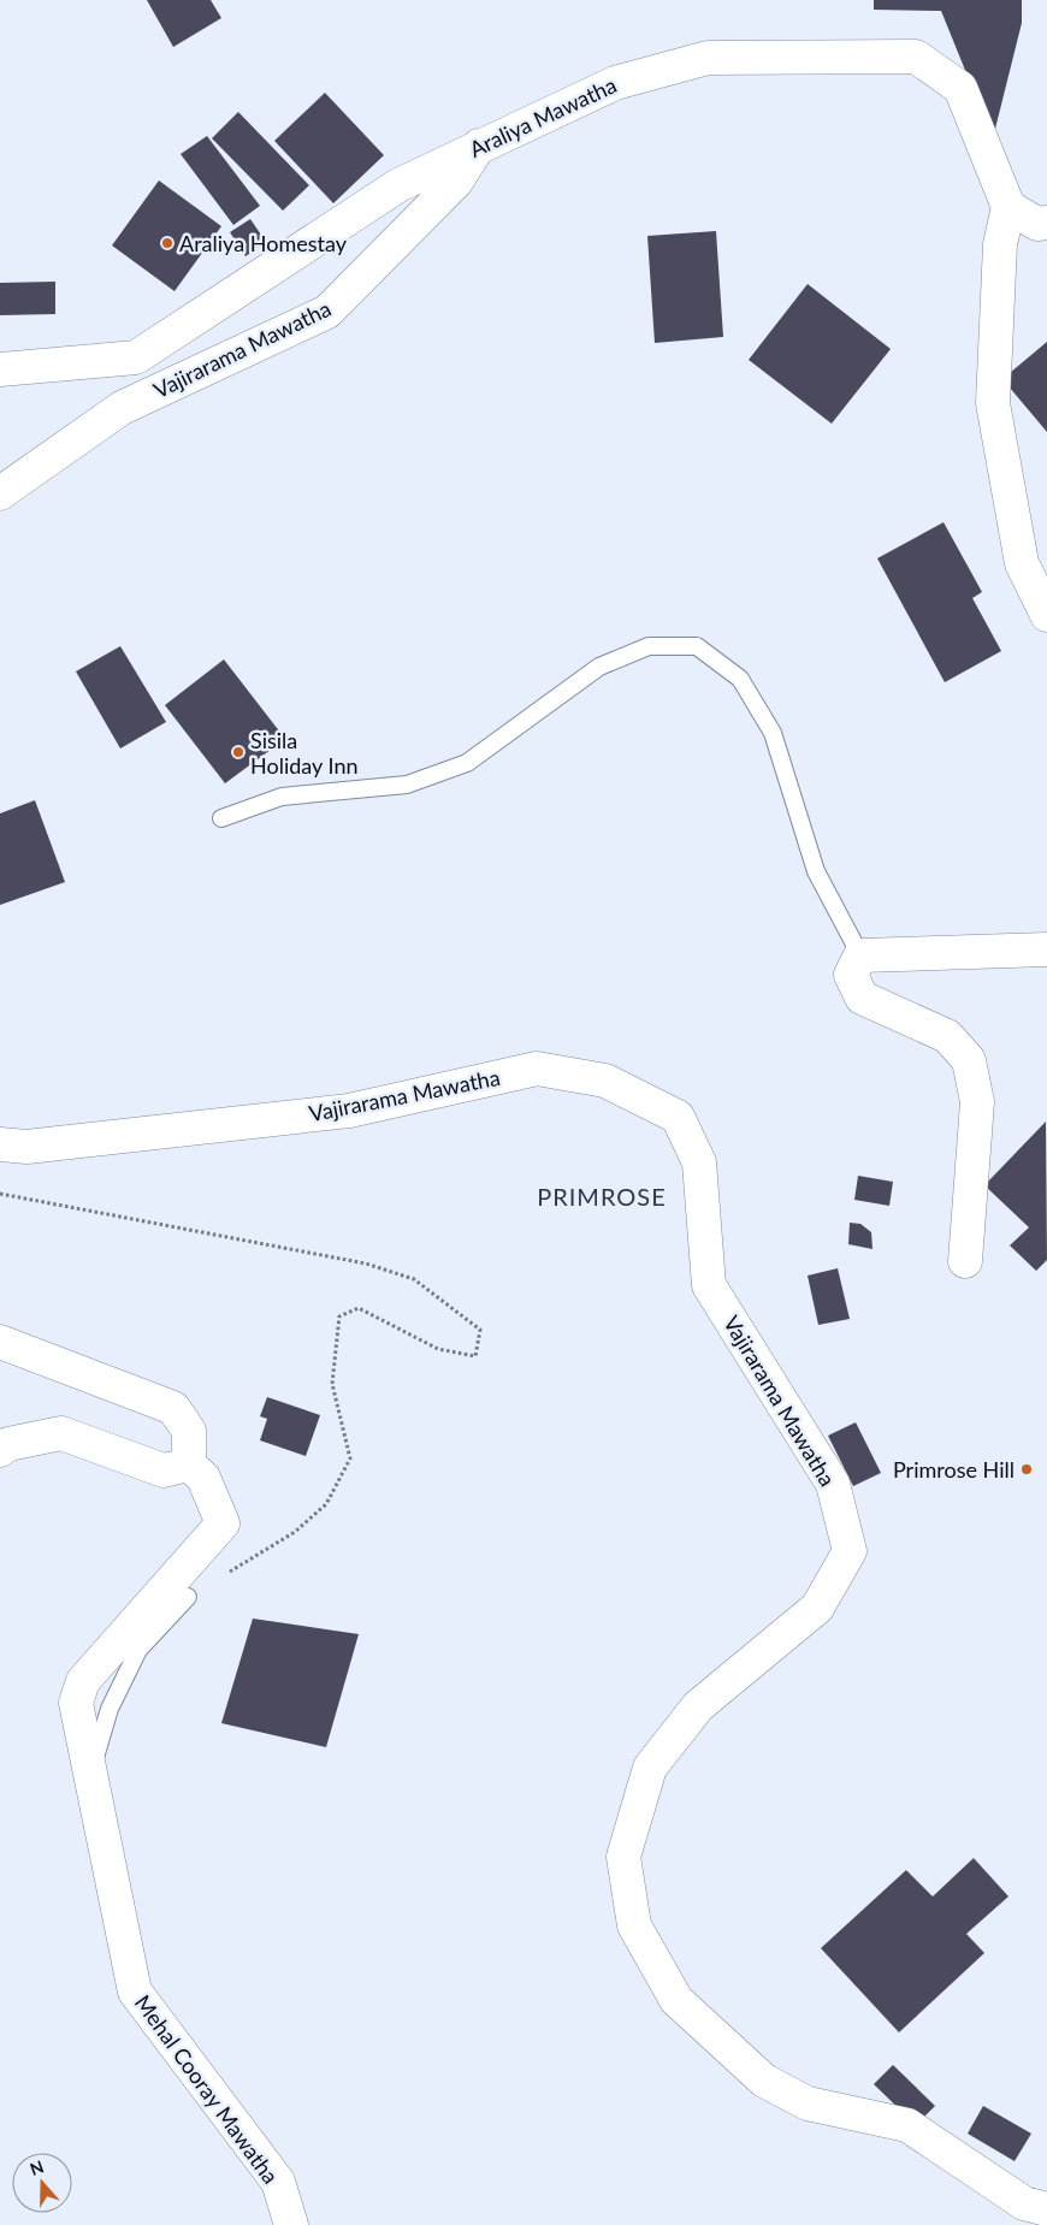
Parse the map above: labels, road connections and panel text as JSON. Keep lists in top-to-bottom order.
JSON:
{
  "streets": {
    "street": ["Araliya Mawatha", "Vajirarama Mawatha", "Mehal Cooray Mawatha"]
  },
  "crossings": [
    ["Araliya Mawatha", "Vajirarama Mawatha"]
  ],
  "districts": ["PRIMROSE"],
  "places": ["Araliya Homestay", "Sisila Holiday Inn", "Primrose Hill"],
  "north": "top"
}
